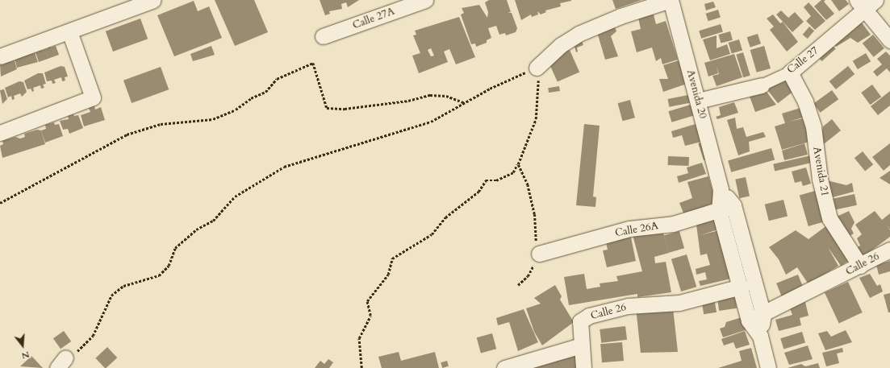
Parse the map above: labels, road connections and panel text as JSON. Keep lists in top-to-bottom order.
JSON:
{
  "streets": {
    "street": [
      "Calle 27A",
      "Calle 27",
      "Avenida 20",
      "Avenida 21",
      "Calle 26A",
      "Calle 26"
    ]
  },
  "crossings": [
    ["Calle 27", "Avenida 20"],
    ["Calle 27", "Avenida 21"],
    ["Avenida 20", "Calle 26A"],
    ["Avenida 20", "Calle 26"],
    ["Avenida 21", "Calle 26"]
  ],
  "north": "bottom"
}
